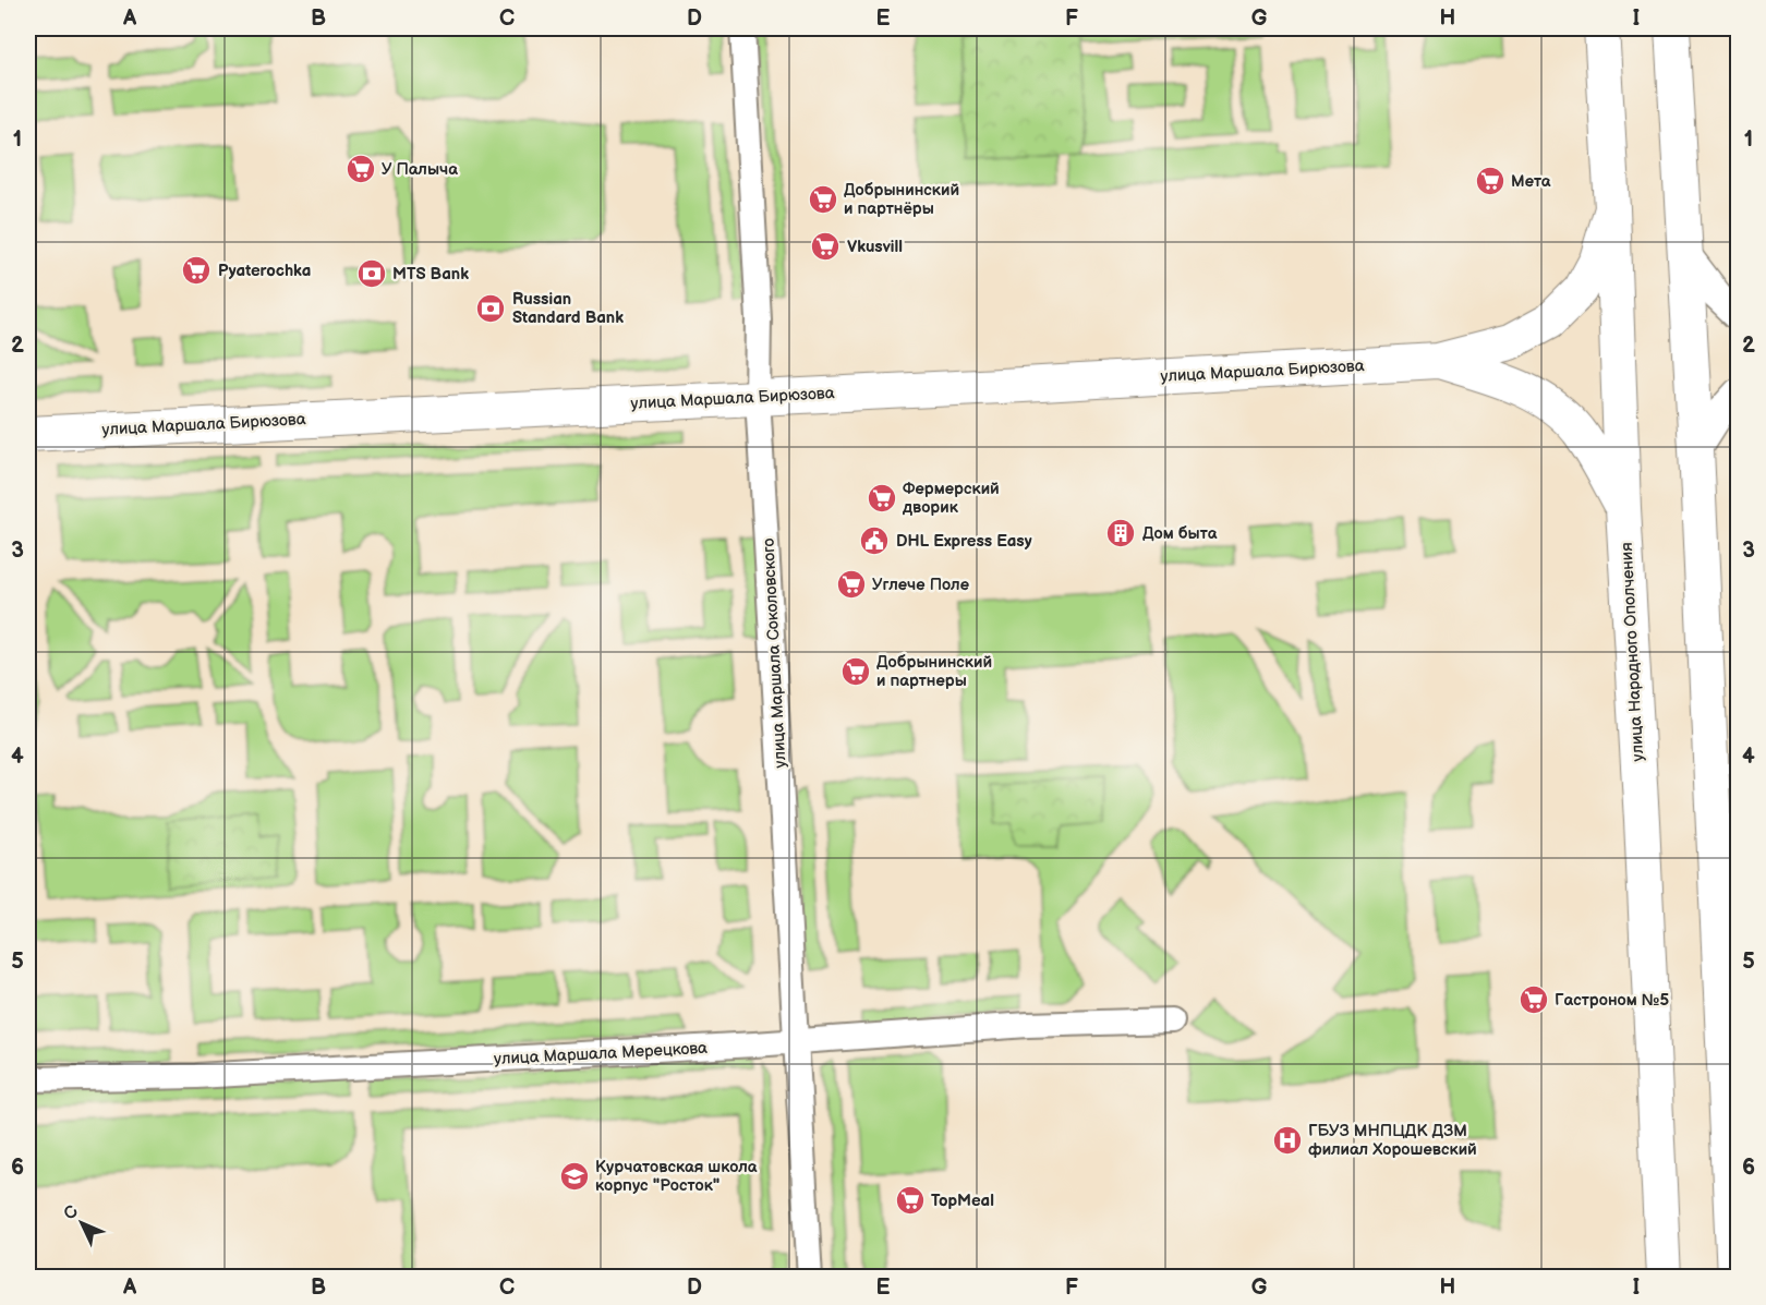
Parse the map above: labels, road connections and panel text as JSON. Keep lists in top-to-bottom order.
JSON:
{
  "streets": {
    "main road": ["улица Маршала Бирюзова", "улица Народного Ополчения"],
    "street": ["улица Маршала Соколовского", "улица Маршала Мерецкова"]
  },
  "crossings": [
    ["улица Маршала Бирюзова", "улица Народного Ополчения"],
    ["улица Маршала Бирюзова", "улица Маршала Соколовского"],
    ["улица Маршала Соколовского", "улица Маршала Мерецкова"]
  ],
  "places": {
    "supermarket": [
      "У Палыча",
      "Мета",
      "Добрынинский и партнёры",
      "Vkusvill",
      "Pyaterochka",
      "Фермерский дворик",
      "Углече Поле",
      "Добрынинский и партнеры",
      "Гастроном №5",
      "TopMeal"
    ],
    "bank": ["MTS Bank", "Russian Standard Bank"],
    "building": ["Дом быта"],
    "public building": ["DHL Express Easy"],
    "hospital": ["ГБУЗ МНПЦДК ДЗМ филиал Хорошевский"],
    "school or university": ["Курчатовская школа корпус \"Росток\""]
  },
  "north": "top left",
  "grid": {
    "columns": [
      "A",
      "B",
      "C",
      "D",
      "E",
      "F",
      "G",
      "H",
      "I"
    ],
    "rows": [
      "1",
      "2",
      "3",
      "4",
      "5",
      "6"
    ]
  }
}
